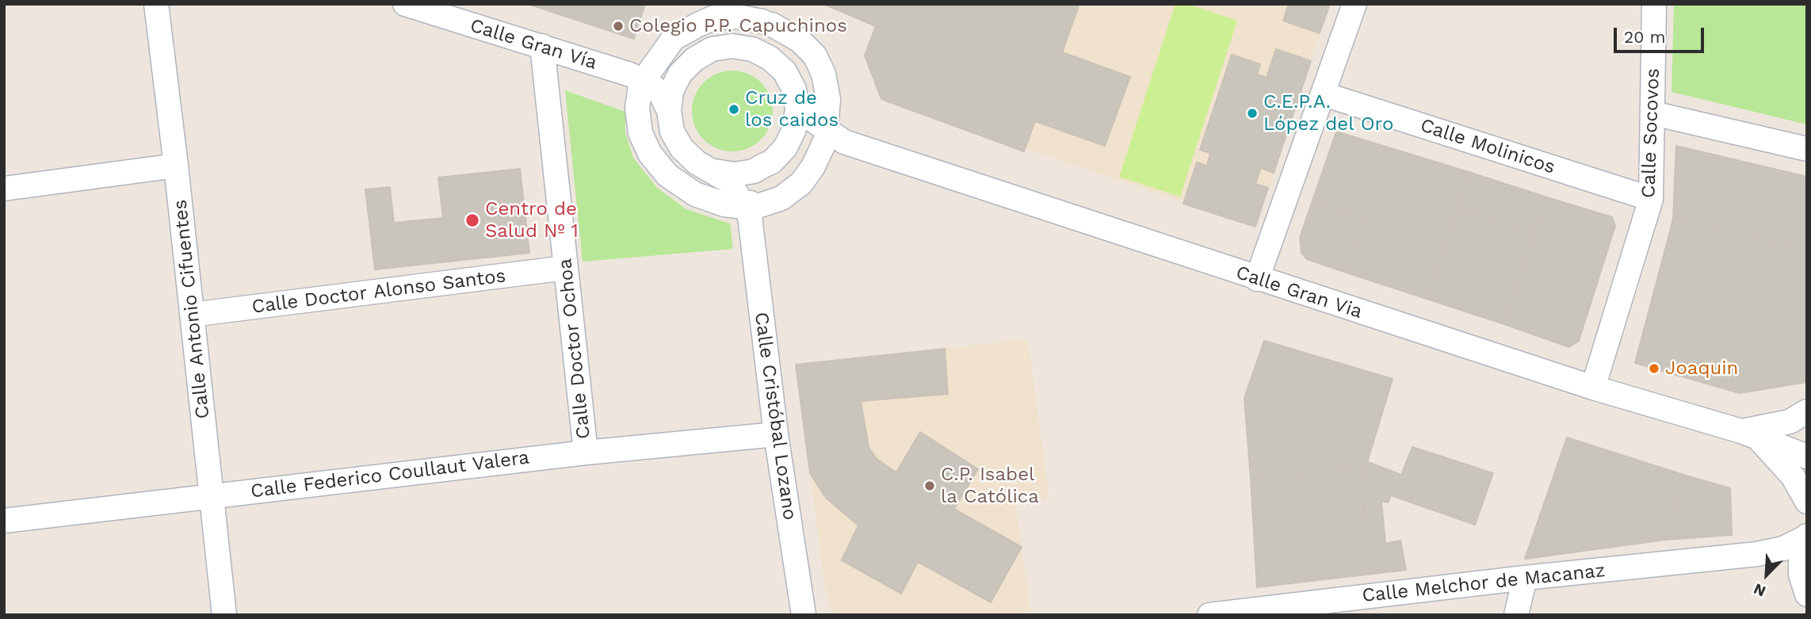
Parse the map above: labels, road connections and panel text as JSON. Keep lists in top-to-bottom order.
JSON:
{
  "streets": {
    "street": [
      "Calle Gran Vía",
      "Calle Socovos",
      "Calle Molinicos",
      "Calle Doctor Alonso Santos",
      "Calle Gran Via",
      "Calle Antonio Cifuentes",
      "Calle Doctor Ochoa",
      "Calle Cristóbal Lozano",
      "Calle Federico Coullaut Valera",
      "Calle Melchor de Macanaz"
    ]
  },
  "crossings": [
    ["Calle Gran Vía", "Calle Doctor Ochoa"],
    ["Calle Socovos", "Calle Molinicos"],
    ["Calle Socovos", "Calle Gran Via"],
    ["Calle Doctor Alonso Santos", "Calle Antonio Cifuentes"],
    ["Calle Doctor Alonso Santos", "Calle Doctor Ochoa"],
    ["Calle Antonio Cifuentes", "Calle Federico Coullaut Valera"],
    ["Calle Doctor Ochoa", "Calle Federico Coullaut Valera"],
    ["Calle Cristóbal Lozano", "Calle Federico Coullaut Valera"]
  ],
  "places": [
    "Colegio P.P. Capuchinos",
    "Cruz de los caidos",
    "C.E.P.A. López del Oro",
    "Centro de Salud Nº 1",
    "Joaquin",
    "C.P. Isabel la Católica"
  ],
  "scale_bar": "20 m",
  "north": "bottom left"
}
